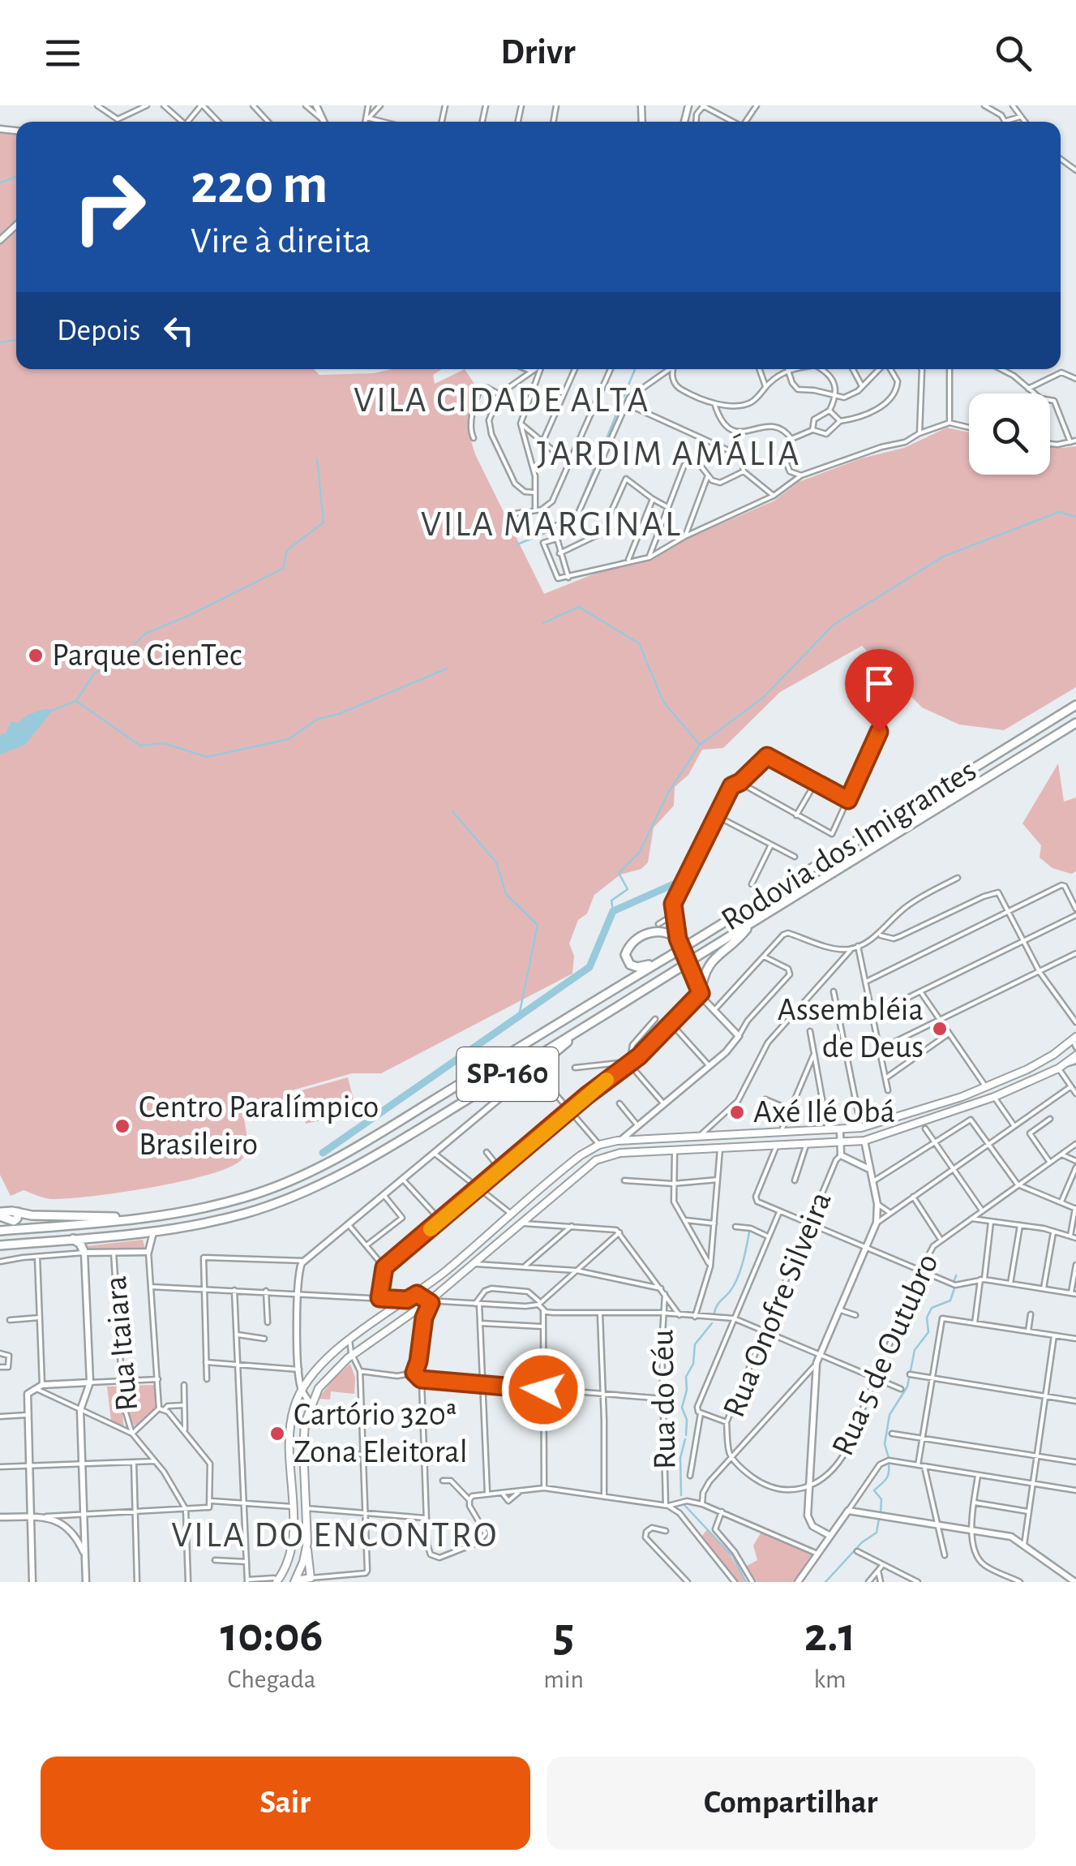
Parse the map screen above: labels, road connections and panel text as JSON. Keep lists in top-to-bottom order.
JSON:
{
  "streets": {
    "highway": ["Rodovia dos Imigrantes", "SP-160"],
    "street": [
      "Rua Onofre Silveira",
      "Rua Itaiara",
      "Rua 5 de Outubro",
      "Rua do Céu"
    ]
  },
  "crossings": [
    ["Rua Onofre Silveira", "Rua 5 de Outubro"]
  ],
  "districts": [
    "VILA CIDADE ALTA",
    "JARDIM AMÁLIA",
    "VILA MARGINAL",
    "VILA DO ENCONTRO"
  ],
  "places": [
    "Parque CienTec",
    "Assembléia de Deus",
    "Axé Ilé Obá",
    "Centro Paralímpico Brasileiro",
    "Cartório 320ª Zona Eleitoral"
  ],
  "page": {
    "header": "Drivr",
    "turn": ["220 m", "Vire à direita"],
    "then": "Depois",
    "eta": [
      "10:06",
      "Chegada",
      "5",
      "min",
      "2.1",
      "km"
    ],
    "buttons": ["Sair", "Compartilhar"]
  }
}
